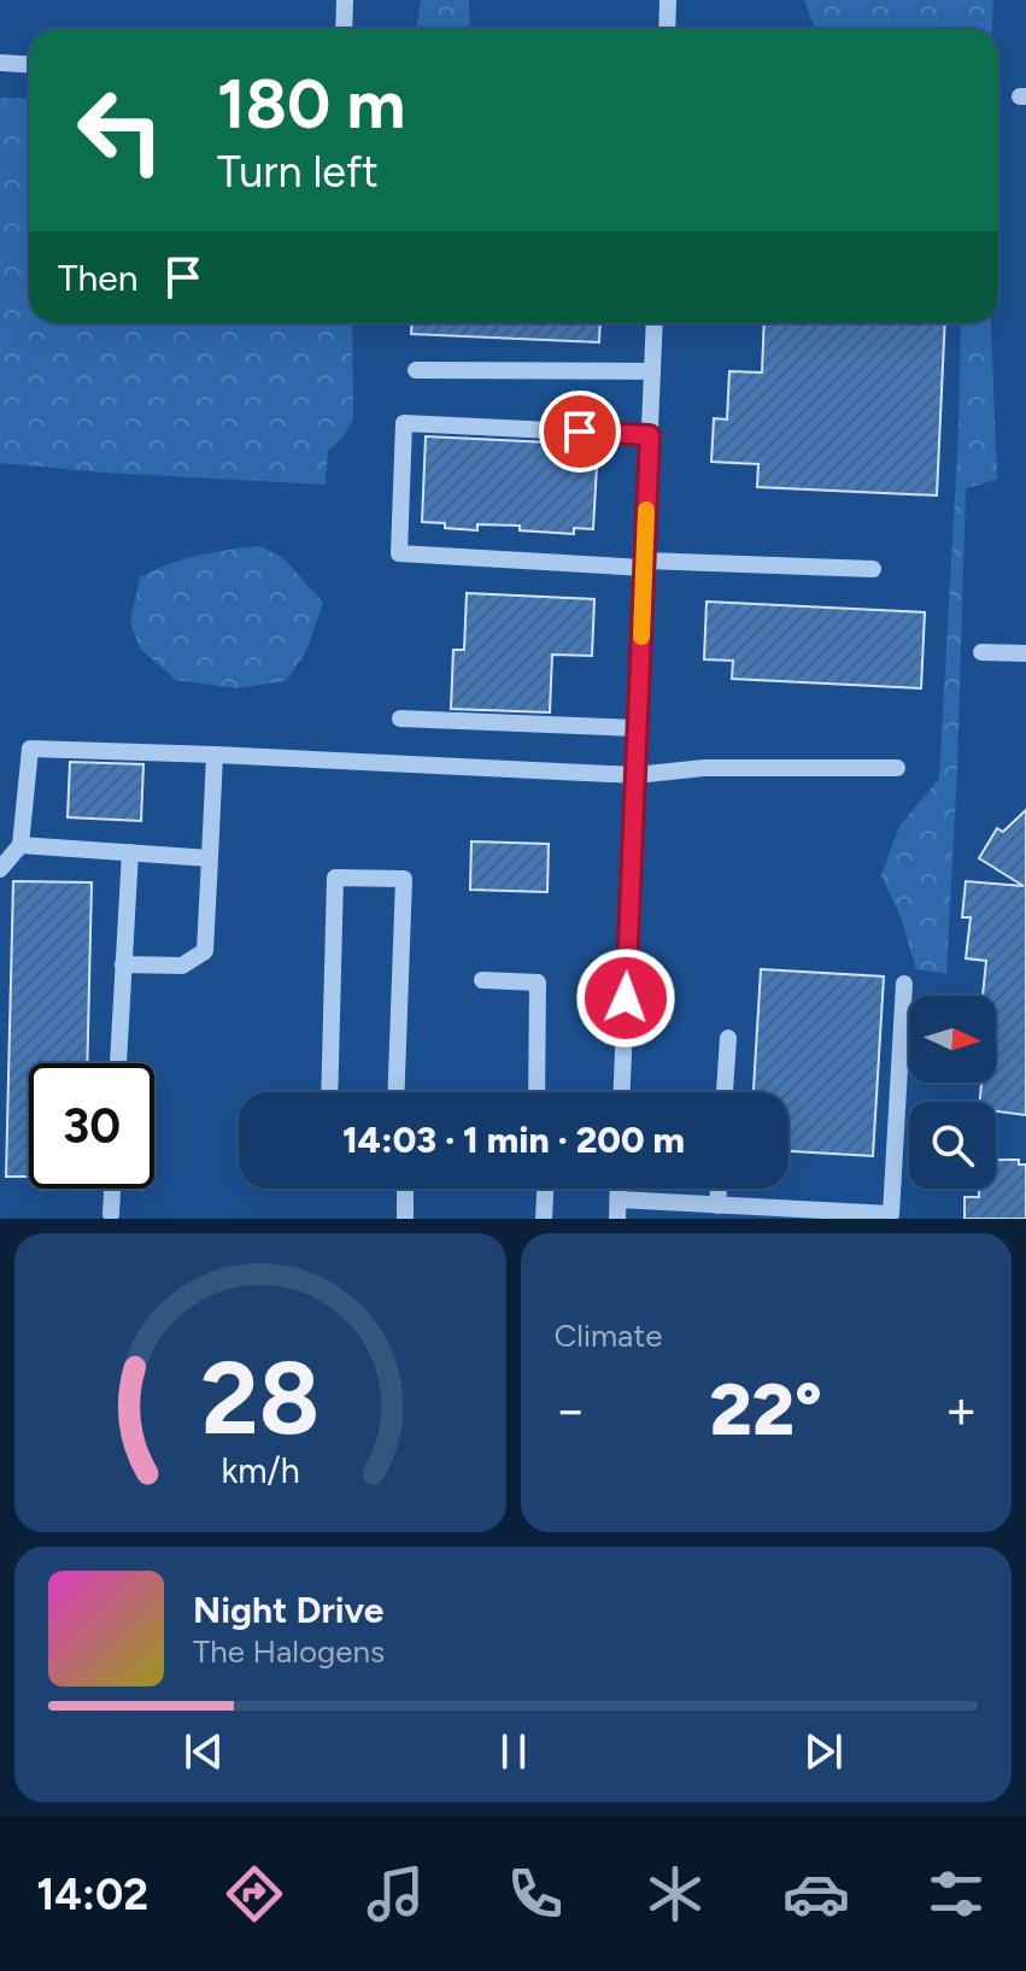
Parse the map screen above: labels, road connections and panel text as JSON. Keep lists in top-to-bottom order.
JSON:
{
  "north": "right",
  "page": {
    "turn": ["180 m", "Turn left"],
    "then": "Then",
    "limit": "30",
    "trip": "14:03 · 1 min · 200 m",
    "tile": "Climate",
    "heat": ["−", "22°", "+"],
    "song": ["Night Drive", "The Halogens"],
    "tabs": "14:02",
    "gauge": ["28", "km/h"]
  }
}
